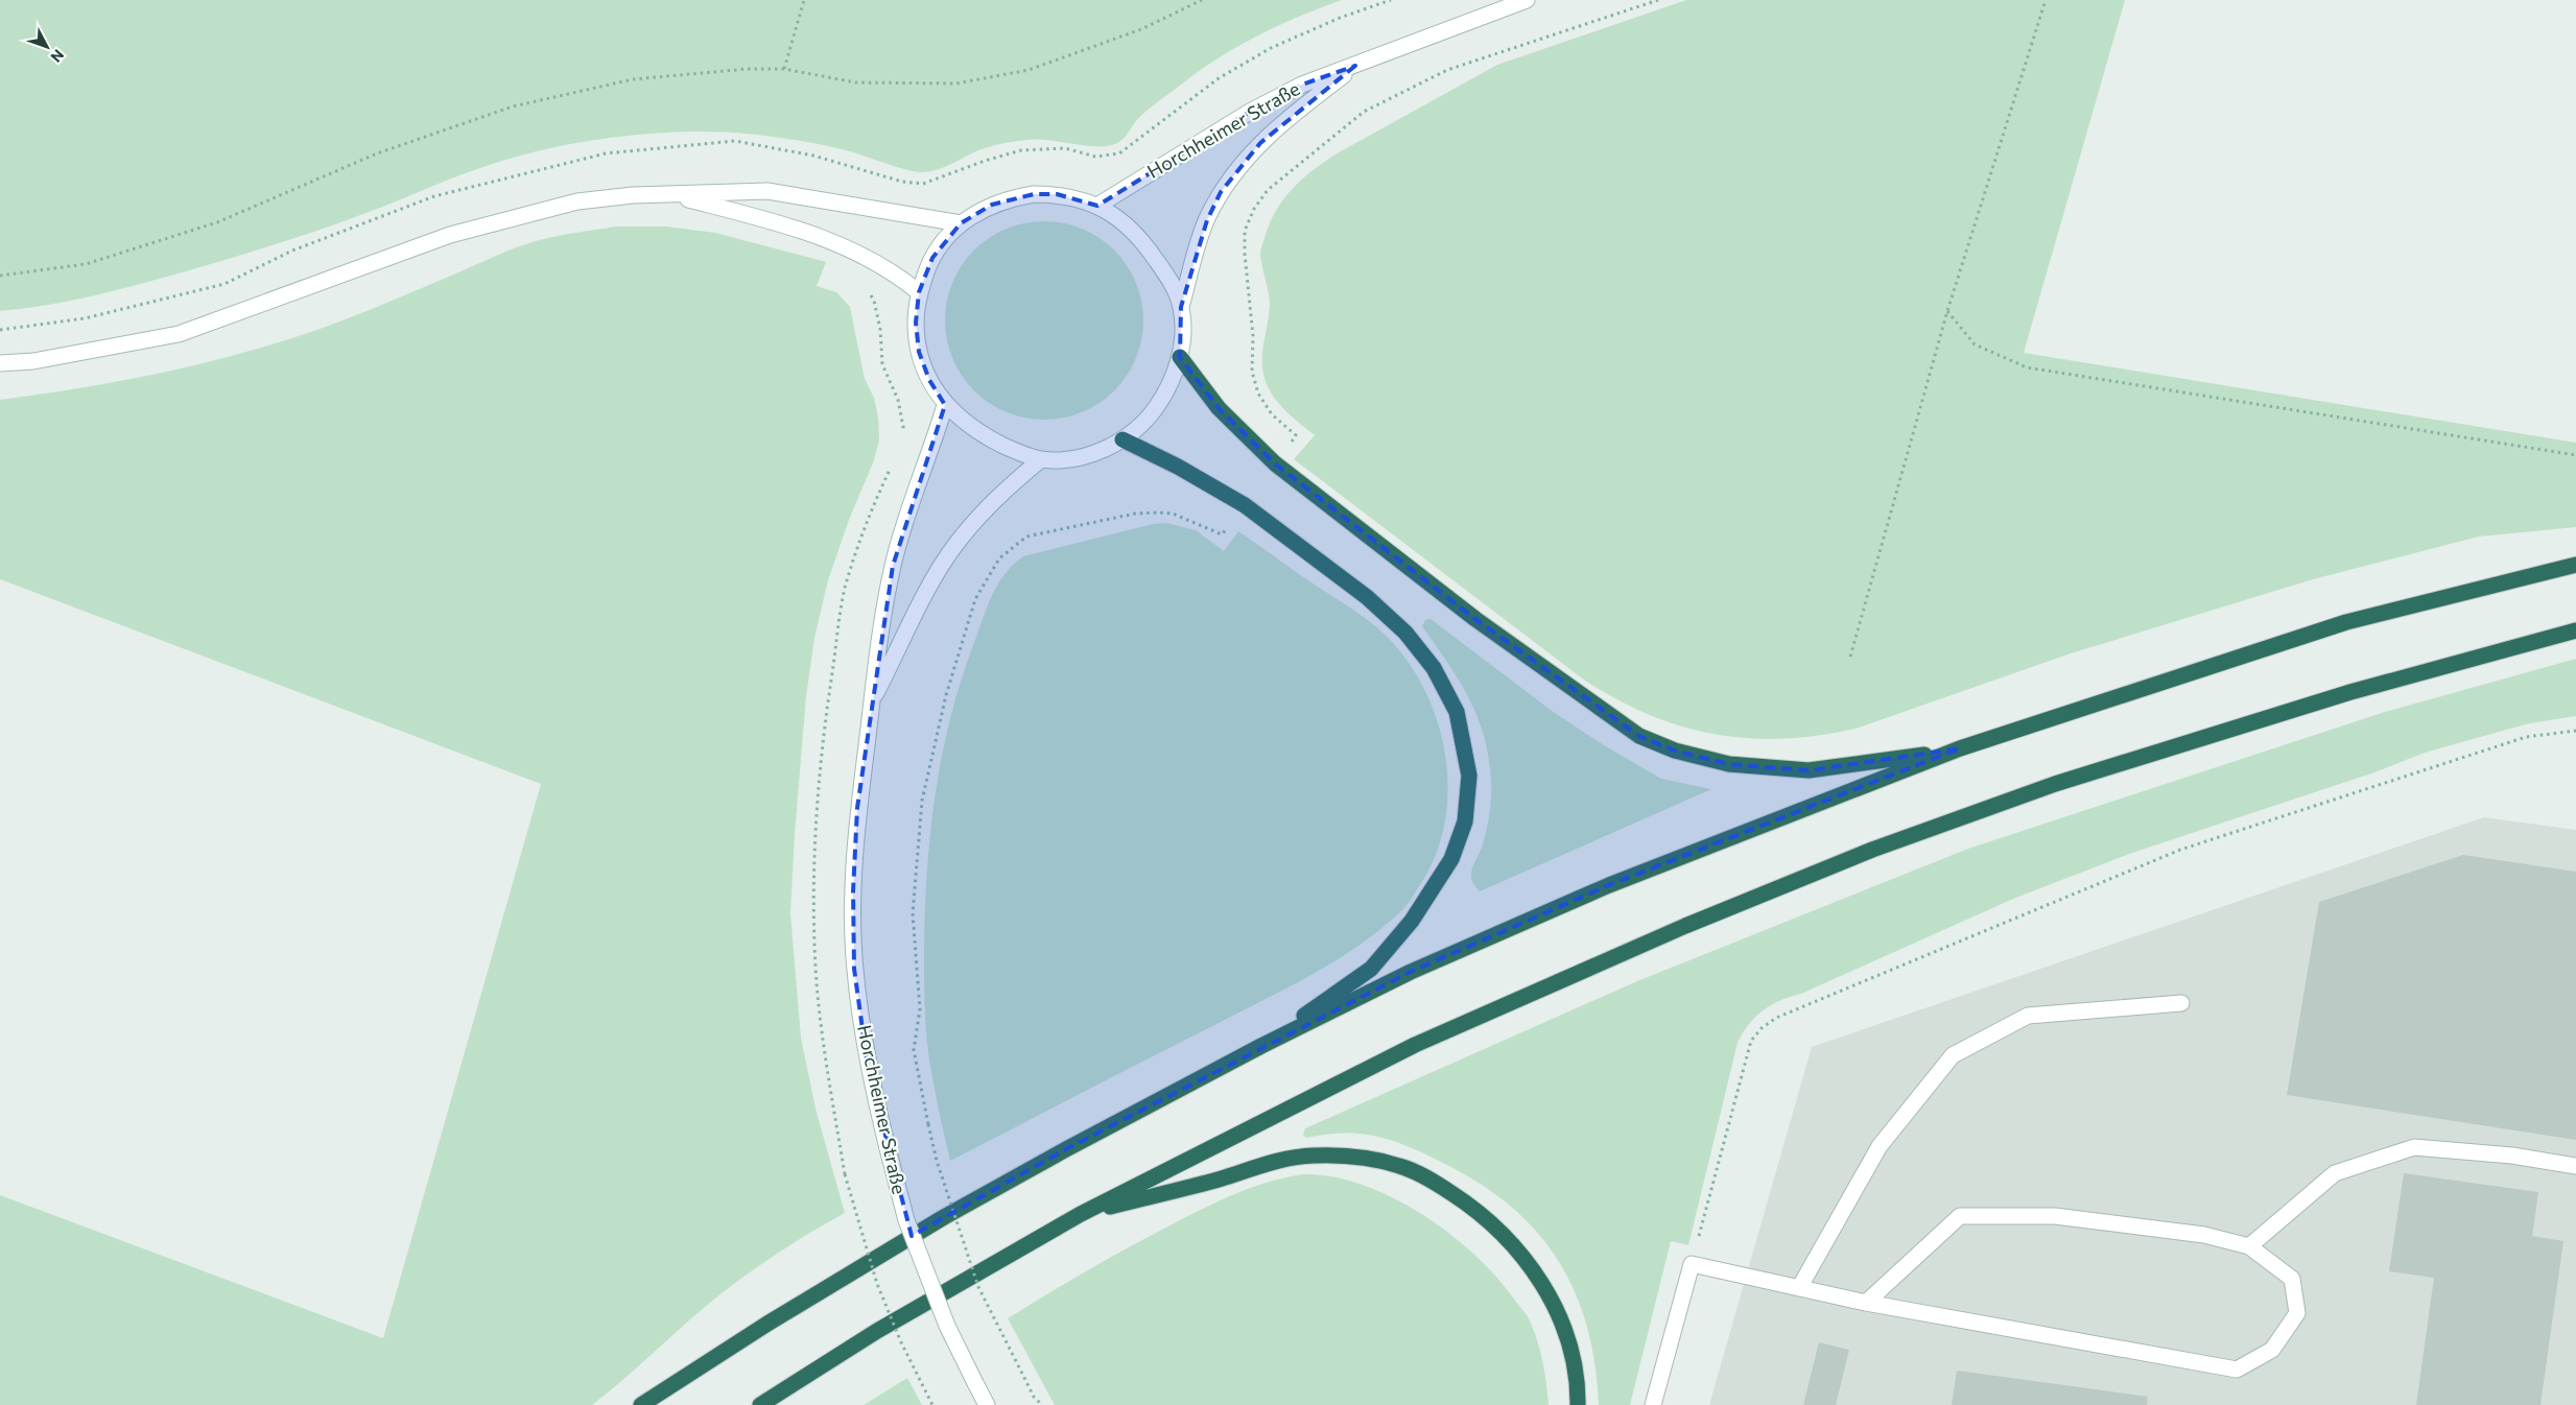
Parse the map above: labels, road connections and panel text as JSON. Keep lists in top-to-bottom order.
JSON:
{
  "streets": {
    "main road": ["Horchheimer Straße"]
  },
  "north": "bottom right"
}
